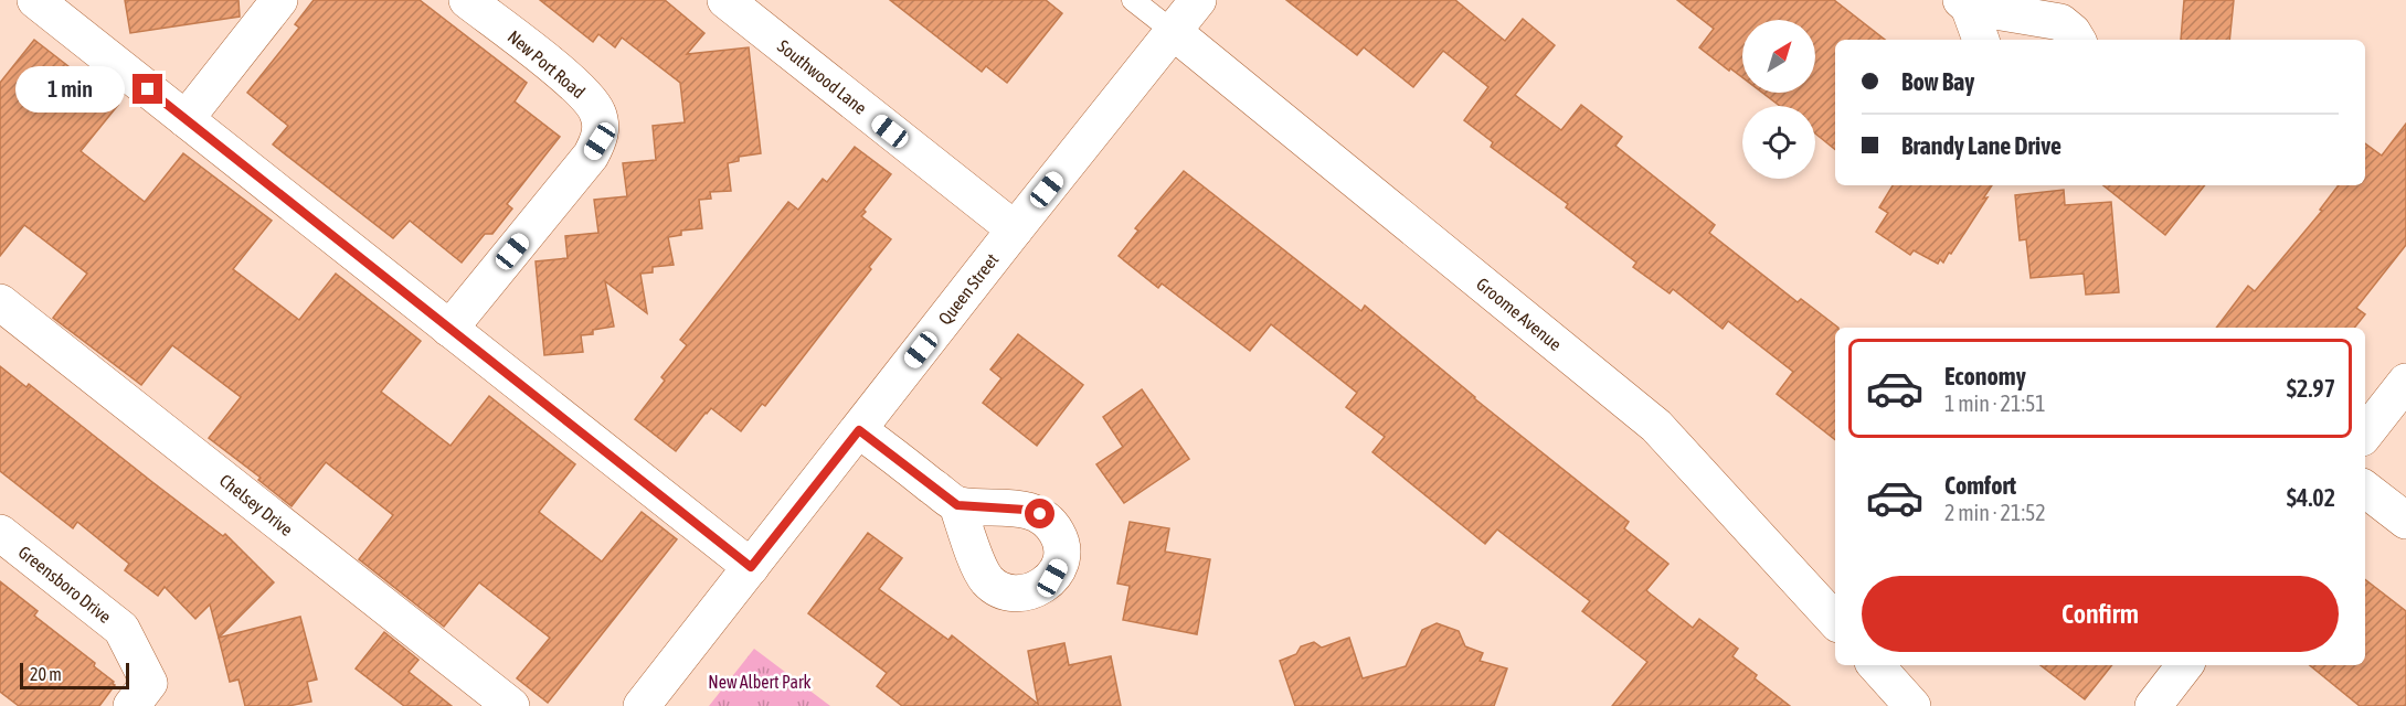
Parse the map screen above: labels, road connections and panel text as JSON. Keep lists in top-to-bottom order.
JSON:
{
  "streets": {
    "street": [
      "New Port Road",
      "Southwood Lane",
      "Queen Street",
      "Groome Avenue",
      "Chelsey Drive",
      "Greensboro Drive"
    ]
  },
  "crossings": [
    ["Southwood Lane", "Queen Street"],
    ["Queen Street", "Groome Avenue"]
  ],
  "parks": ["New Albert Park"],
  "scale_bar": "20 m",
  "north": "top right",
  "page": {
    "banner": ["Bow Bay", "Brandy Lane Drive"],
    "bubble": "1 min",
    "list": [
      {
        "name": "Economy",
        "note": "1 min · 21:51",
        "value": "$2.97"
      },
      {
        "name": "Comfort",
        "note": "2 min · 21:52",
        "value": "$4.02"
      }
    ],
    "buttons": "Confirm",
    "scale": "20 m"
  }
}
